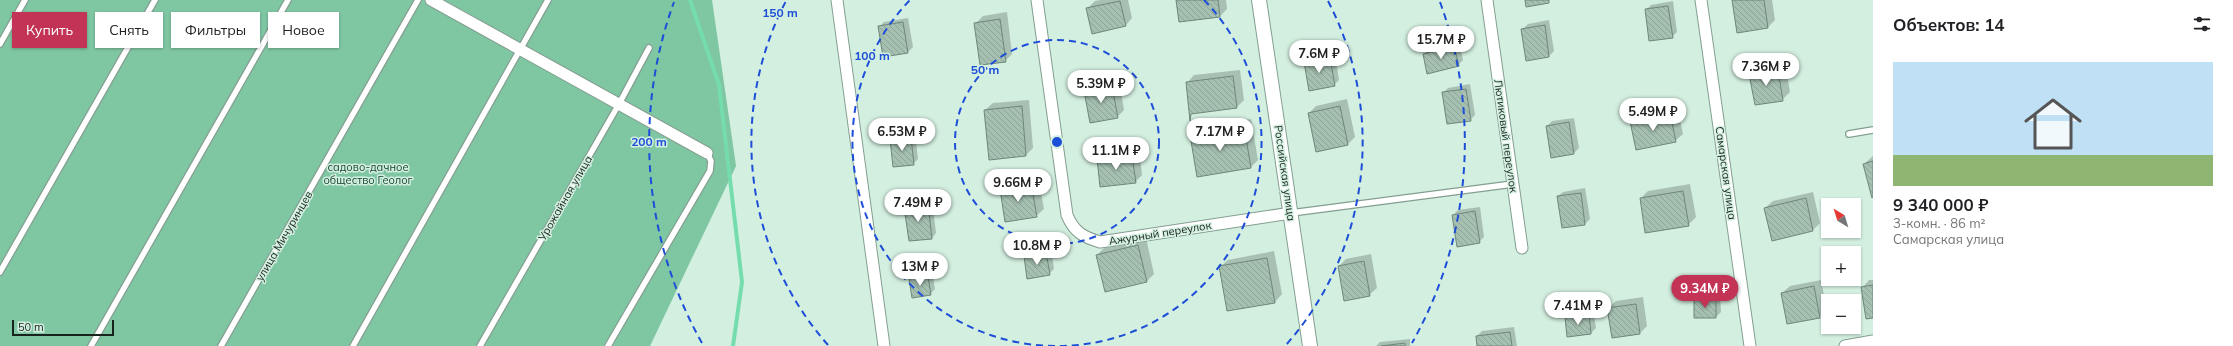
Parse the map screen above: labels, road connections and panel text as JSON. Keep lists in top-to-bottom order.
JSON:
{
  "streets": {
    "street": [
      "Лютиковый переулок",
      "Российская улица",
      "Самарская улица",
      "Ажурный переулок"
    ],
    "lane": ["Урожайная улица", "улица Мичуринцев"]
  },
  "crossings": [
    ["Российская улица", "Ажурный переулок"]
  ],
  "parks": ["садово-дачное общество Геолог"],
  "scale_bar": "50 m",
  "north": "top left",
  "page": {
    "heading": "Объектов: 14",
    "chip": [
      "Купить",
      "Снять",
      "Фильтры",
      "Новое"
    ],
    "price": [
      "15.7M ₽",
      "7.6M ₽",
      "7.36M ₽",
      "5.39M ₽",
      "5.49M ₽",
      "6.53M ₽",
      "7.17M ₽",
      "11.1M ₽",
      "9.66M ₽",
      "7.49M ₽",
      "10.8M ₽",
      "13M ₽",
      "9.34M ₽",
      "7.41M ₽"
    ],
    "list": [
      {
        "name": "9 340 000 ₽",
        "note": "3-комн. · 86 m² · Самарская улица"
      }
    ],
    "map_buttons": ["+", "−"],
    "scale": "50 m"
  },
  "rings": [
    "150 m",
    "100 m",
    "50 m",
    "200 m"
  ]
}
